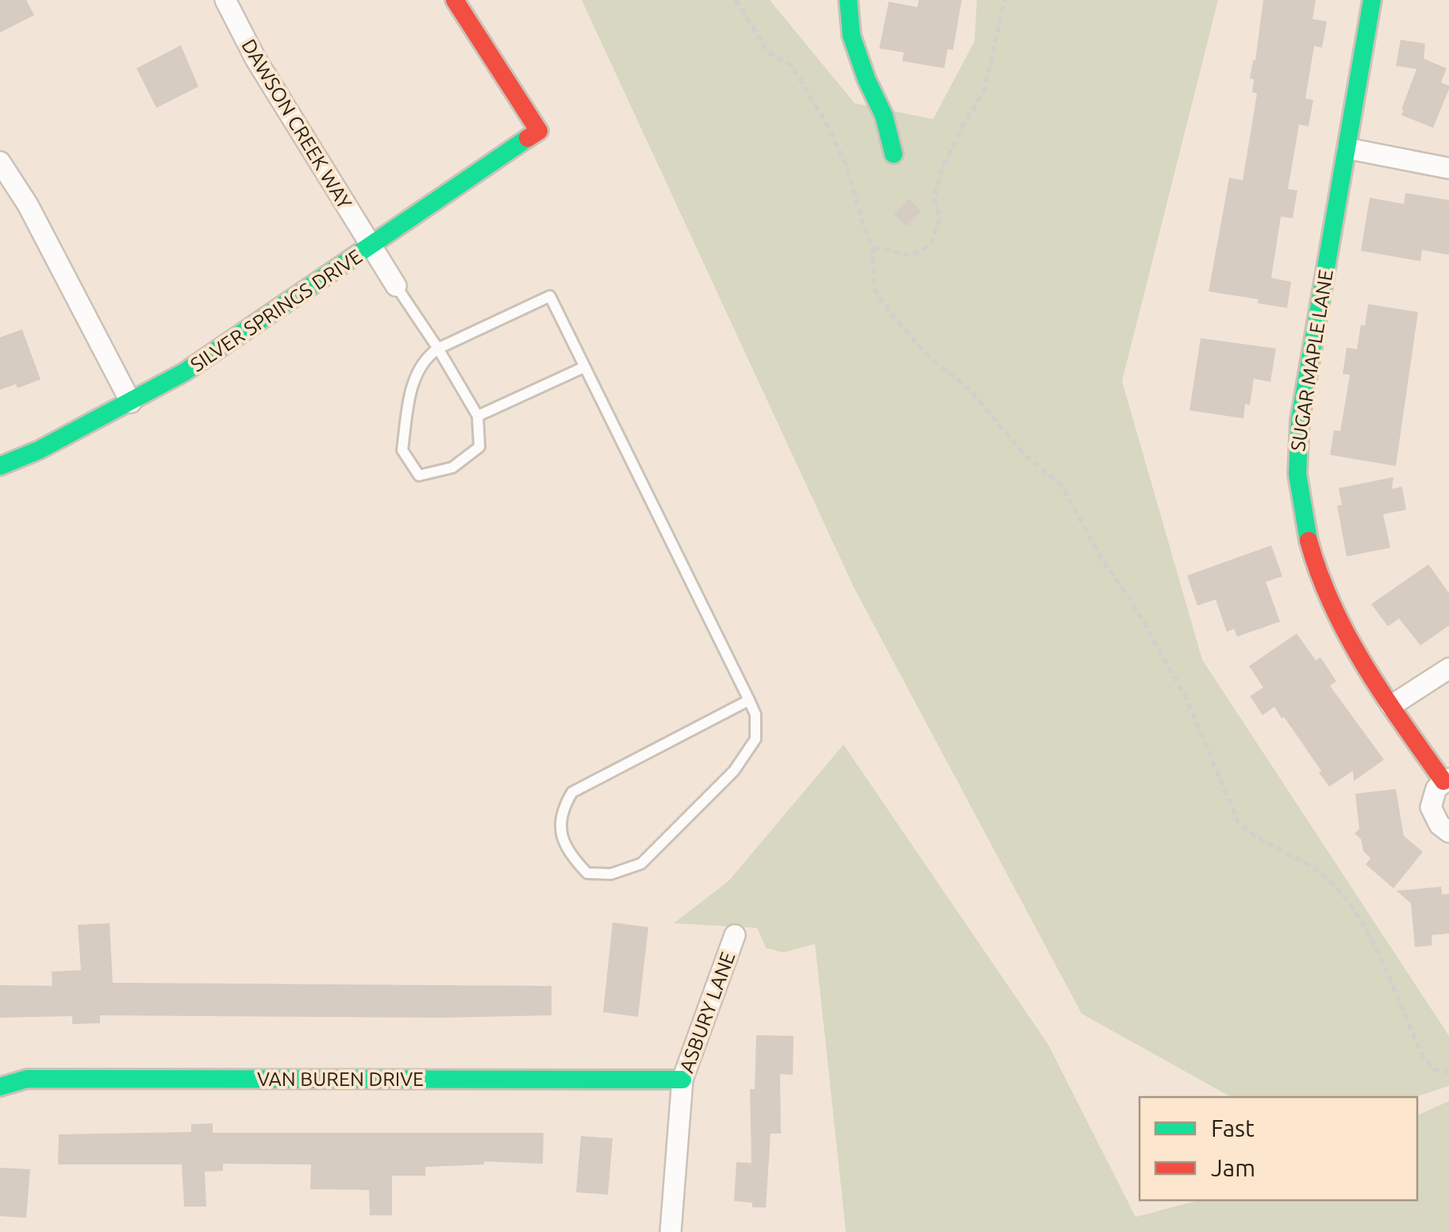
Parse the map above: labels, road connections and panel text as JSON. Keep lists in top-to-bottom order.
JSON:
{
  "streets": {
    "street": [
      "DAWSON CREEK WAY",
      "SILVER SPRINGS DRIVE",
      "SUGAR MAPLE LANE",
      "ASBURY LANE",
      "VAN BUREN DRIVE"
    ]
  },
  "crossings": [
    ["DAWSON CREEK WAY", "SILVER SPRINGS DRIVE"],
    ["ASBURY LANE", "VAN BUREN DRIVE"]
  ],
  "legend": ["Fast", "Jam"]
}
